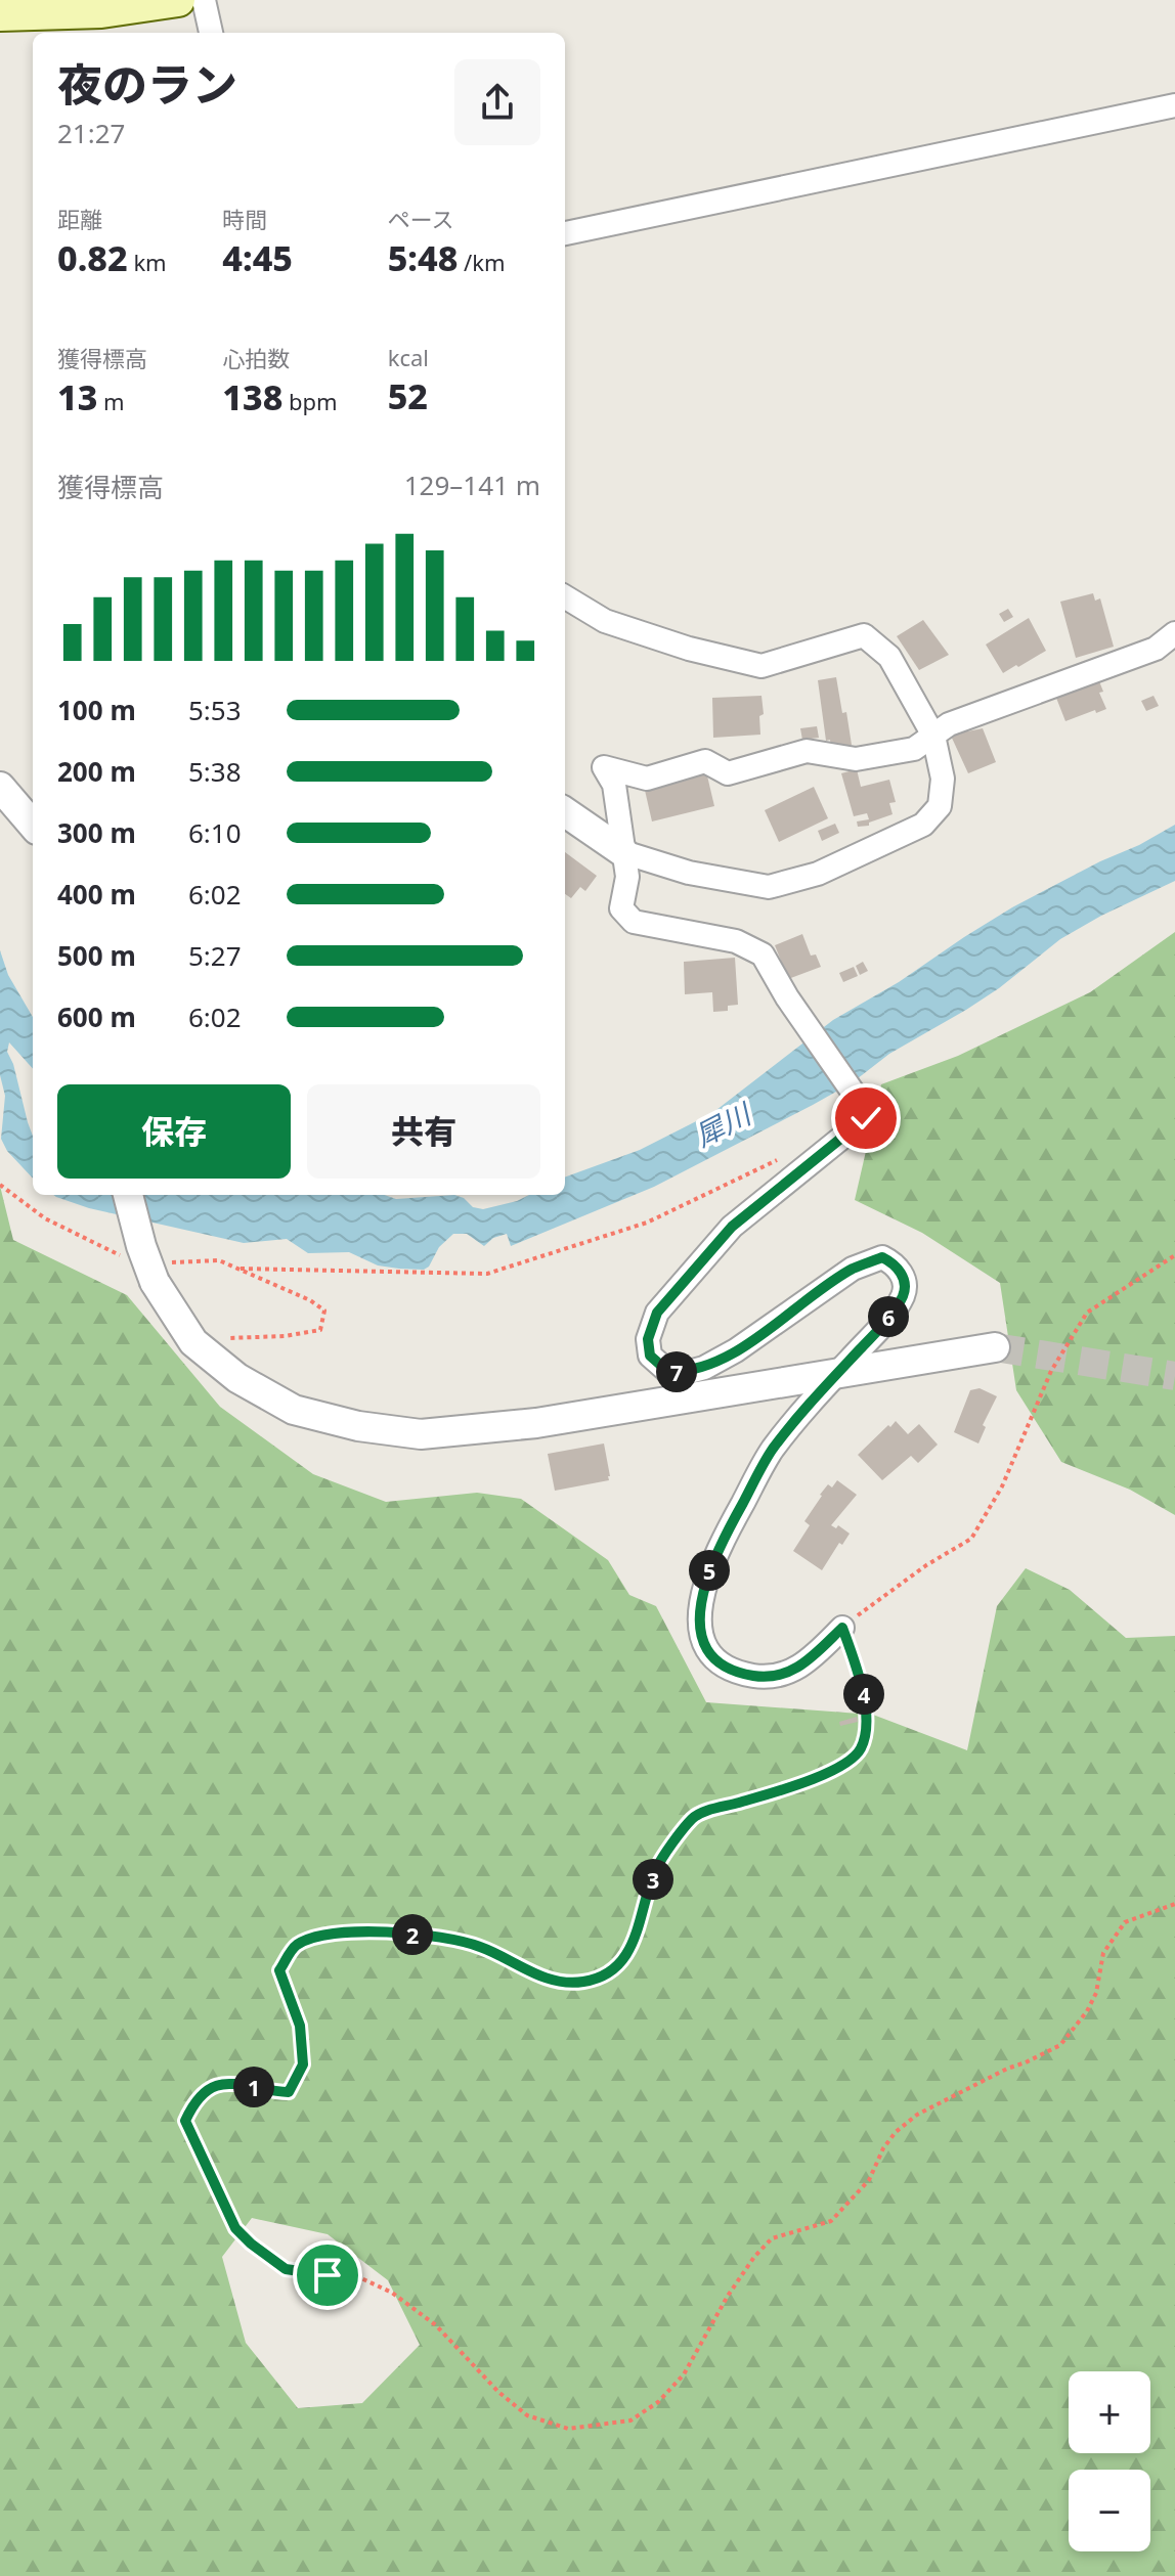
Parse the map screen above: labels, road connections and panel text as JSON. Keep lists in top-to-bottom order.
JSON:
{
  "water": ["犀川"],
  "page": {
    "heading": ["夜のラン", "21:27"],
    "stats": [
      ["距離", "0.82 km"],
      ["時間", "4:45"],
      ["ペース", "5:48 /km"],
      ["獲得標高", "13 m"],
      ["心拍数", "138 bpm"],
      ["kcal", "52"]
    ],
    "chart": ["獲得標高", "129–141 m"],
    "list": [
      {
        "name": "100 m",
        "note": "5:53"
      },
      {
        "name": "200 m",
        "note": "5:38"
      },
      {
        "name": "300 m",
        "note": "6:10"
      },
      {
        "name": "400 m",
        "note": "6:02"
      },
      {
        "name": "500 m",
        "note": "5:27"
      },
      {
        "name": "600 m",
        "note": "6:02"
      }
    ],
    "buttons": ["保存", "共有"],
    "pins": [
      "6",
      "7",
      "5",
      "4",
      "3",
      "2",
      "1"
    ],
    "map_buttons": ["+", "−"]
  }
}
